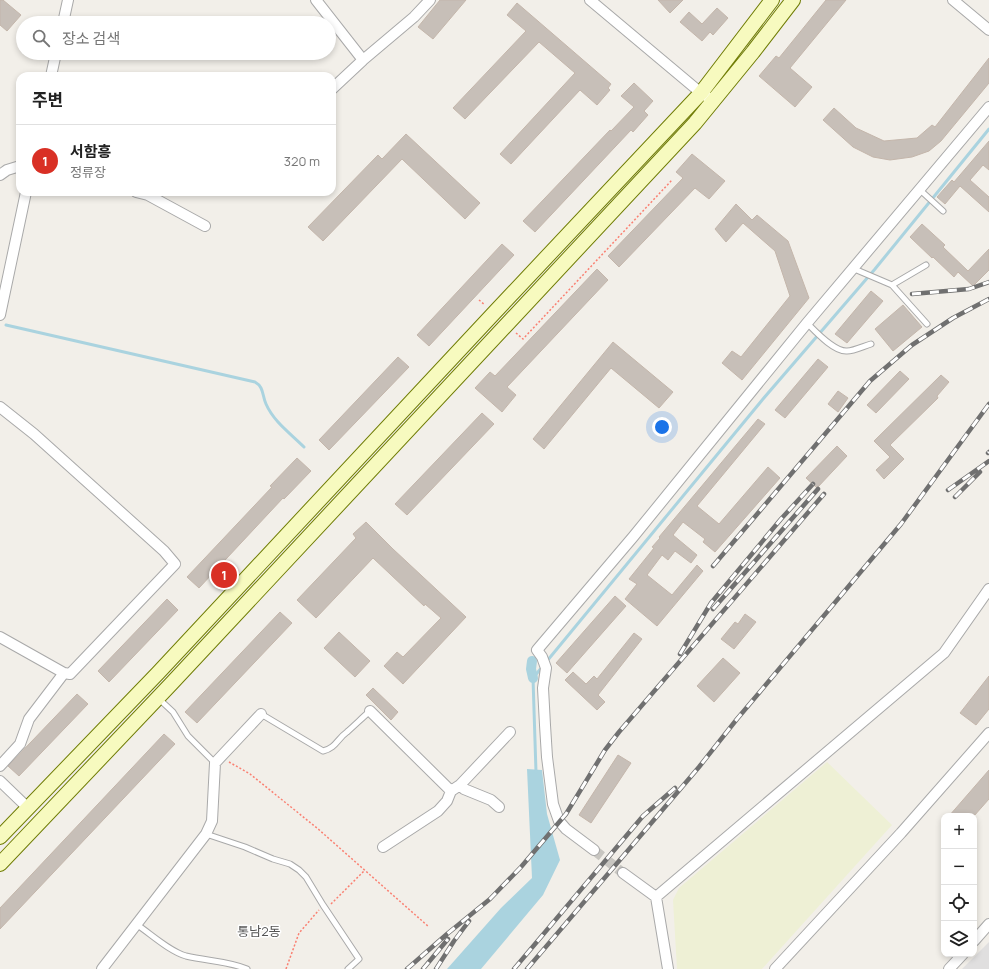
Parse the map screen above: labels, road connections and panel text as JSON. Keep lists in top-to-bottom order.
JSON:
{
  "districts": ["통남2동"],
  "page": {
    "search": "장소 검색",
    "heading": "주변",
    "list": [
      {
        "mark": "1",
        "name": "서함흥",
        "note": "정류장",
        "value": "320 m"
      }
    ],
    "pins": "1",
    "map_buttons": ["+", "−"]
  }
}
